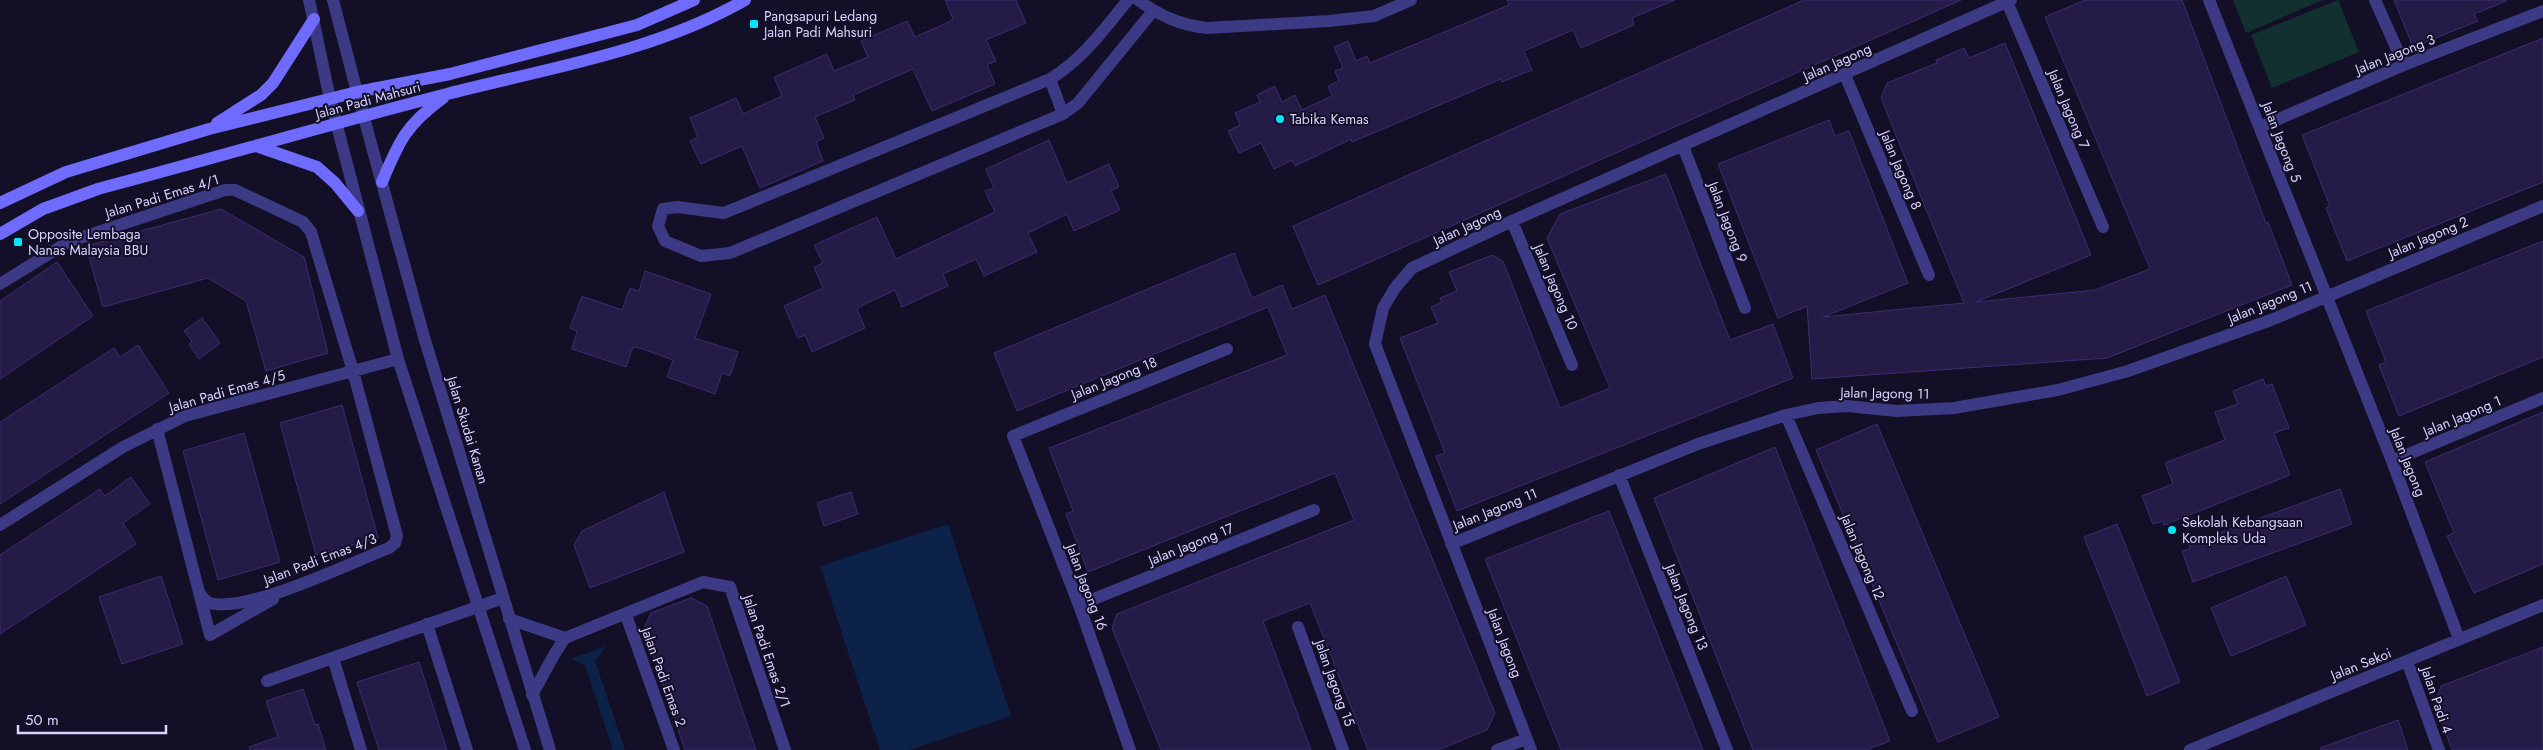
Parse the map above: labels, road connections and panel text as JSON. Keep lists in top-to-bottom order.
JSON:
{
  "streets": {
    "main road": ["Jalan Padi Mahsuri"],
    "street": [
      "Jalan Jagong 3",
      "Jalan Jagong",
      "Jalan Jagong 7",
      "Jalan Jagong 5",
      "Jalan Jagong 8",
      "Jalan Padi Emas 4/1",
      "Jalan Jagong 9",
      "Jalan Jagong 2",
      "Jalan Jagong 10",
      "Jalan Jagong 11",
      "Jalan Jagong 18",
      "Jalan Padi Emas 4/5",
      "Jalan Jagong 1",
      "Jalan Skudai Kanan",
      "Jalan Jagong 17",
      "Jalan Jagong 12",
      "Jalan Padi Emas 4/3",
      "Jalan Jagong 16",
      "Jalan Jagong 13",
      "Jalan Padi Emas 2/1",
      "Jalan Sekoi",
      "Jalan Padi Emas 2",
      "Jalan Jagong 15",
      "Jalan Padi 4"
    ]
  },
  "crossings": [
    ["Jalan Jagong 3", "Jalan Jagong 5"],
    ["Jalan Jagong", "Jalan Jagong 7"],
    ["Jalan Jagong", "Jalan Jagong 5"],
    ["Jalan Jagong", "Jalan Jagong 8"],
    ["Jalan Jagong", "Jalan Jagong 9"],
    ["Jalan Jagong", "Jalan Jagong 2"],
    ["Jalan Jagong", "Jalan Jagong 10"],
    ["Jalan Jagong", "Jalan Jagong 11"],
    ["Jalan Jagong", "Jalan Jagong 1"],
    ["Jalan Jagong", "Jalan Sekoi"],
    ["Jalan Padi Mahsuri", "Jalan Skudai Kanan"],
    ["Jalan Jagong 5", "Jalan Jagong 2"],
    ["Jalan Jagong 5", "Jalan Jagong 11"],
    ["Jalan Padi Emas 4/1", "Jalan Padi Emas 4/5"],
    ["Jalan Padi Emas 4/1", "Jalan Padi Emas 4/3"],
    ["Jalan Jagong 2", "Jalan Jagong 11"],
    ["Jalan Jagong 11", "Jalan Jagong 12"],
    ["Jalan Jagong 11", "Jalan Jagong 13"],
    ["Jalan Jagong 18", "Jalan Jagong 16"],
    ["Jalan Padi Emas 4/5", "Jalan Padi Emas 4/3"],
    ["Jalan Jagong 17", "Jalan Jagong 16"],
    ["Jalan Padi Emas 2/1", "Jalan Padi Emas 2"],
    ["Jalan Sekoi", "Jalan Padi 4"]
  ],
  "places": {
    "transit": ["Pangsapuri Ledang Jalan Padi Mahsuri", "Opposite Lembaga Nanas Malaysia BBU"],
    "other": ["Tabika Kemas", "Sekolah Kebangsaan Kompleks Uda"]
  },
  "scale_bar": "50 m"
}
